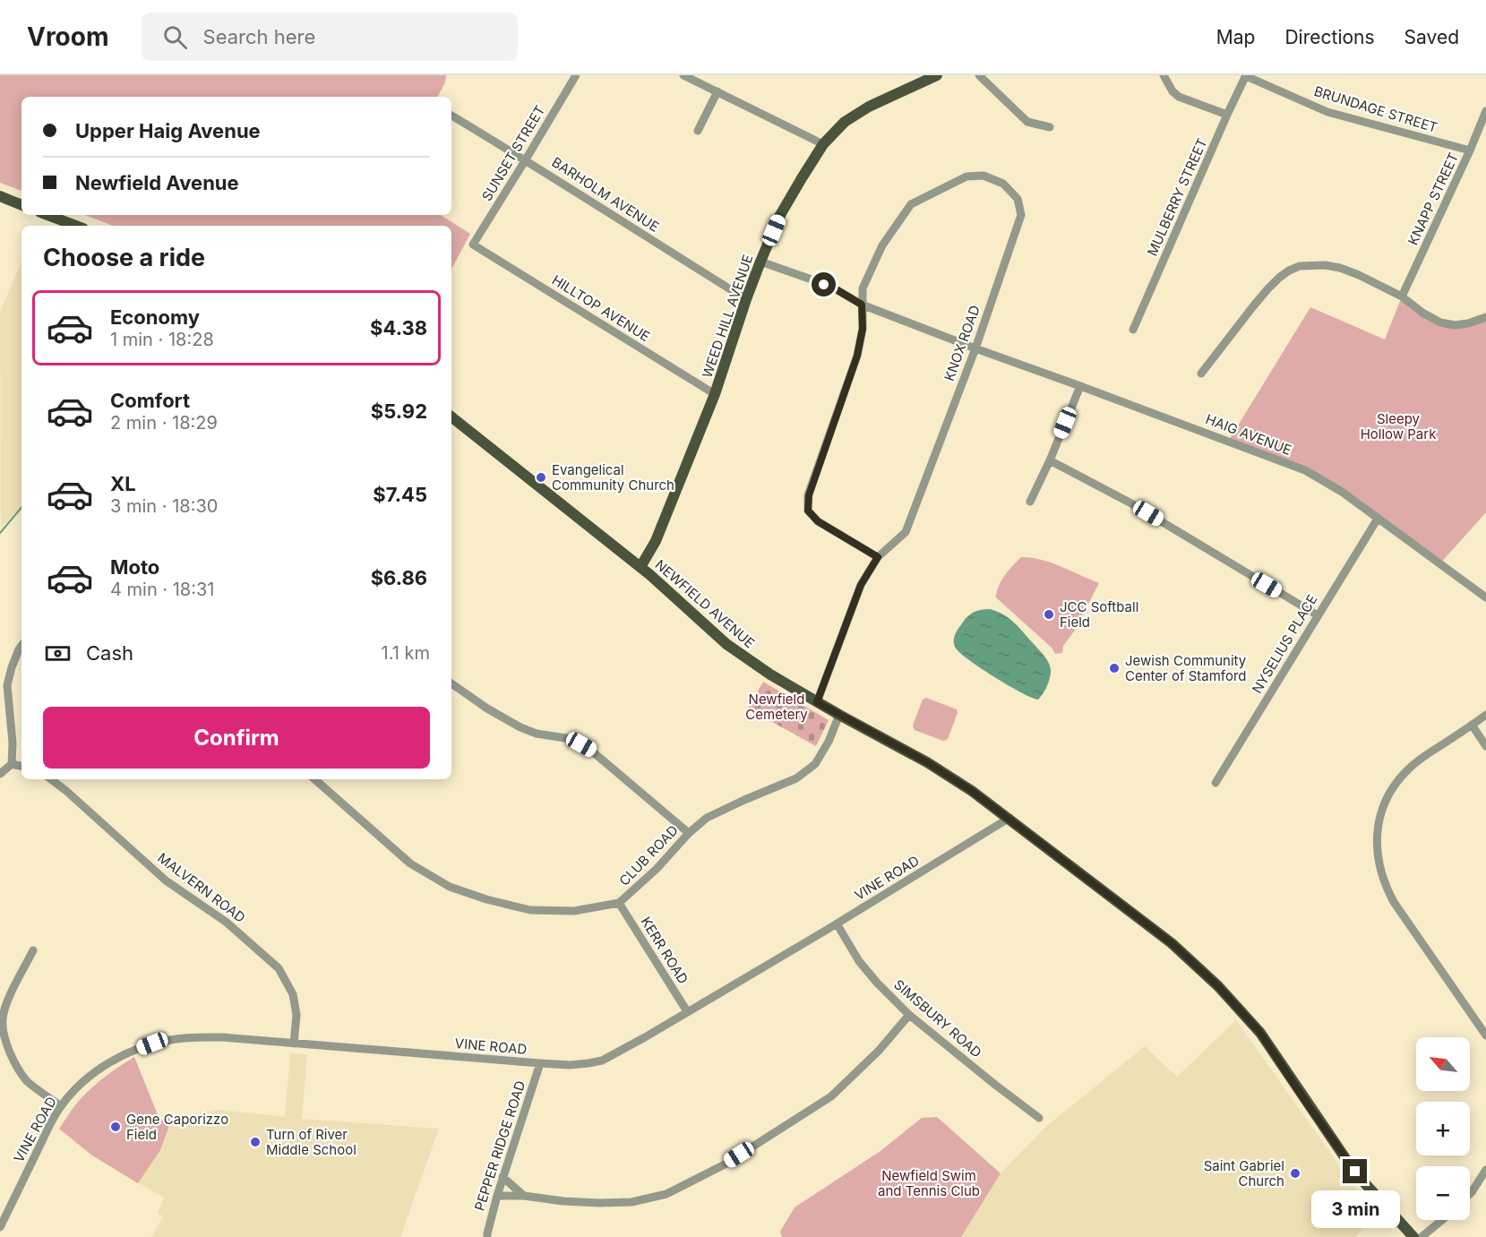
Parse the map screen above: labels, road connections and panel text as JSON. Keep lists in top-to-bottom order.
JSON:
{
  "streets": {
    "main road": ["WEED HILL AVENUE", "NEWFIELD AVENUE"],
    "street": [
      "BRUNDAGE STREET",
      "SUNSET STREET",
      "BARHOLM AVENUE",
      "MULBERRY STREET",
      "KNAPP STREET",
      "HILLTOP AVENUE",
      "KNOX ROAD",
      "HAIG AVENUE",
      "NYSELIUS PLACE",
      "CLUB ROAD",
      "VINE ROAD",
      "MALVERN ROAD",
      "KERR ROAD",
      "SIMSBURY ROAD",
      "PEPPER RIDGE ROAD"
    ]
  },
  "crossings": [
    ["BRUNDAGE STREET", "MULBERRY STREET"],
    ["BRUNDAGE STREET", "KNAPP STREET"],
    ["SUNSET STREET", "BARHOLM AVENUE"],
    ["SUNSET STREET", "HILLTOP AVENUE"],
    ["BARHOLM AVENUE", "WEED HILL AVENUE"],
    ["HILLTOP AVENUE", "WEED HILL AVENUE"],
    ["WEED HILL AVENUE", "HAIG AVENUE"],
    ["WEED HILL AVENUE", "NEWFIELD AVENUE"],
    ["KNOX ROAD", "HAIG AVENUE"],
    ["KNOX ROAD", "NEWFIELD AVENUE"],
    ["HAIG AVENUE", "NYSELIUS PLACE"],
    ["NEWFIELD AVENUE", "CLUB ROAD"],
    ["NEWFIELD AVENUE", "VINE ROAD"],
    ["CLUB ROAD", "KERR ROAD"],
    ["VINE ROAD", "MALVERN ROAD"],
    ["VINE ROAD", "KERR ROAD"],
    ["VINE ROAD", "SIMSBURY ROAD"],
    ["VINE ROAD", "PEPPER RIDGE ROAD"]
  ],
  "parks": ["Sleepy Hollow Park", "Newfield Cemetery", "Newfield Swim and Tennis Club"],
  "places": [
    "Evangelical Community Church",
    "JCC Softball Field",
    "Jewish Community Center of Stamford",
    "Gene Caporizzo Field",
    "Turn of River Middle School",
    "Saint Gabriel Church"
  ],
  "north": "top left",
  "page": {
    "header": "Vroom",
    "search": "Search here",
    "nav": ["Map", "Directions", "Saved"],
    "banner": ["Upper Haig Avenue", "Newfield Avenue"],
    "heading": "Choose a ride",
    "list": [
      {
        "name": "Economy",
        "note": "1 min · 18:28",
        "value": "$4.38"
      },
      {
        "name": "Comfort",
        "note": "2 min · 18:29",
        "value": "$5.92"
      },
      {
        "name": "XL",
        "note": "3 min · 18:30",
        "value": "$7.45"
      },
      {
        "name": "Moto",
        "note": "4 min · 18:31",
        "value": "$6.86"
      }
    ],
    "pay": ["Cash", "1.1 km"],
    "buttons": "Confirm",
    "map_buttons": ["+", "−"],
    "bubble": "3 min"
  }
}
